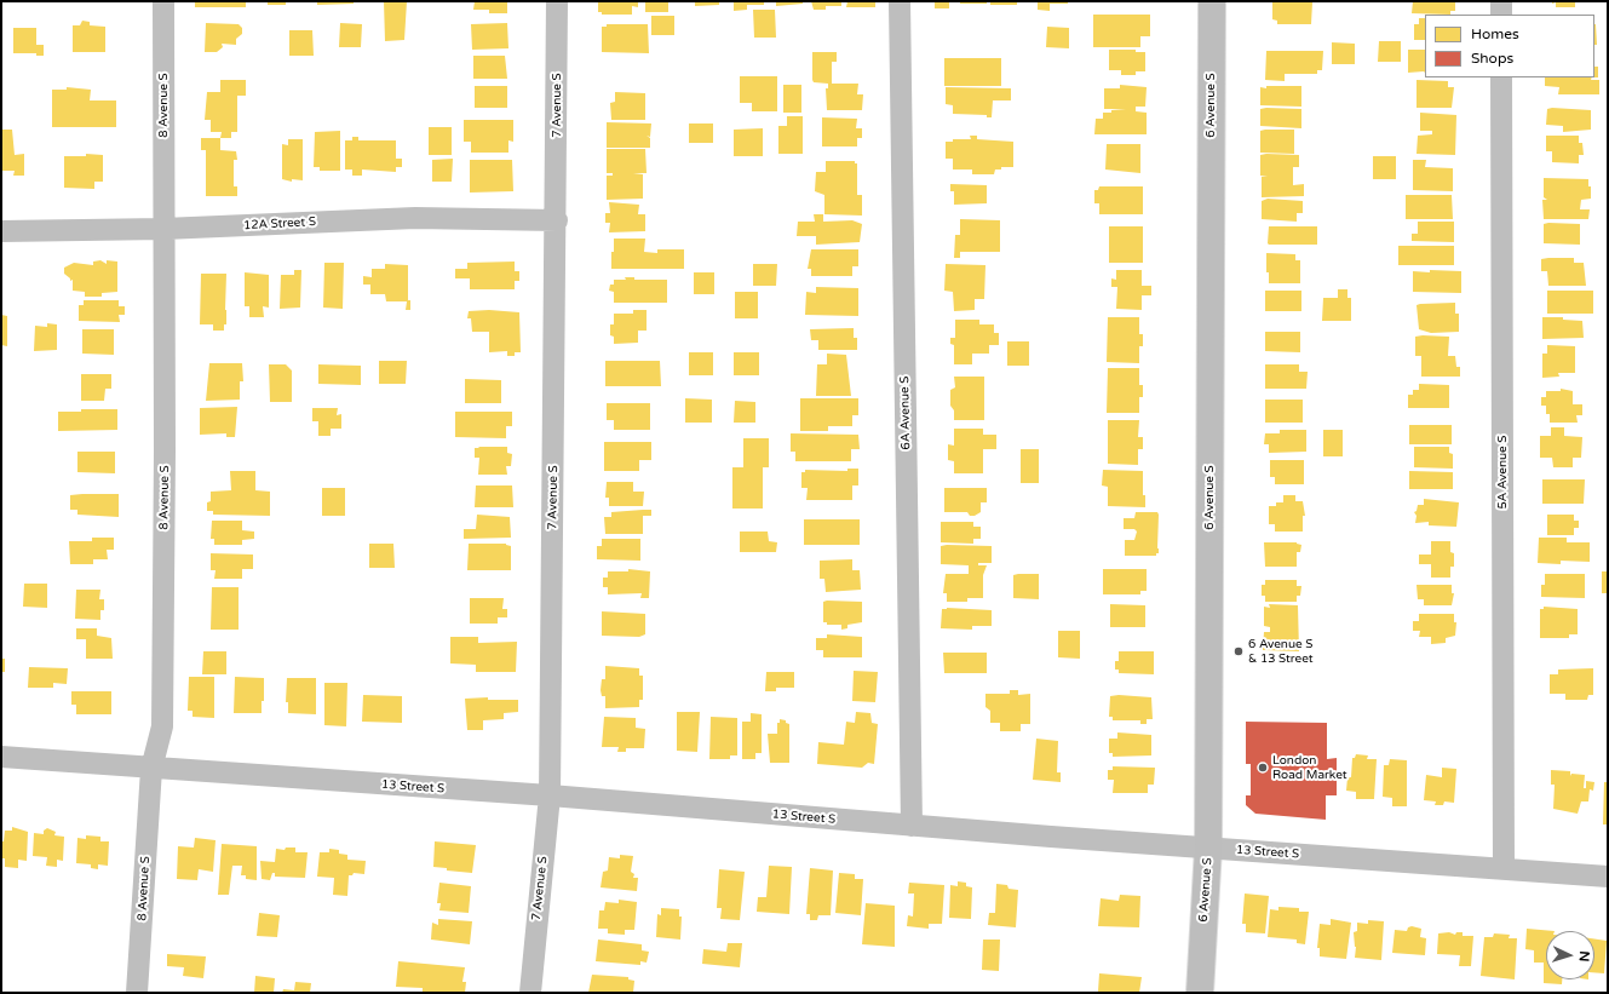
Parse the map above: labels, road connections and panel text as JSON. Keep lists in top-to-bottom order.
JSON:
{
  "streets": {
    "main road": ["6 Avenue S"],
    "street": [
      "8 Avenue S",
      "7 Avenue S",
      "12A Street S",
      "6A Avenue S",
      "5A Avenue S",
      "13 Street S"
    ]
  },
  "crossings": [
    ["8 Avenue S", "12A Street S"],
    ["8 Avenue S", "13 Street S"],
    ["7 Avenue S", "12A Street S"],
    ["7 Avenue S", "13 Street S"],
    ["6 Avenue S", "13 Street S"],
    ["6A Avenue S", "13 Street S"],
    ["5A Avenue S", "13 Street S"]
  ],
  "places": ["6 Avenue S & 13 Street", "London Road Market"],
  "legend": ["Homes", "Shops"],
  "north": "right"
}
